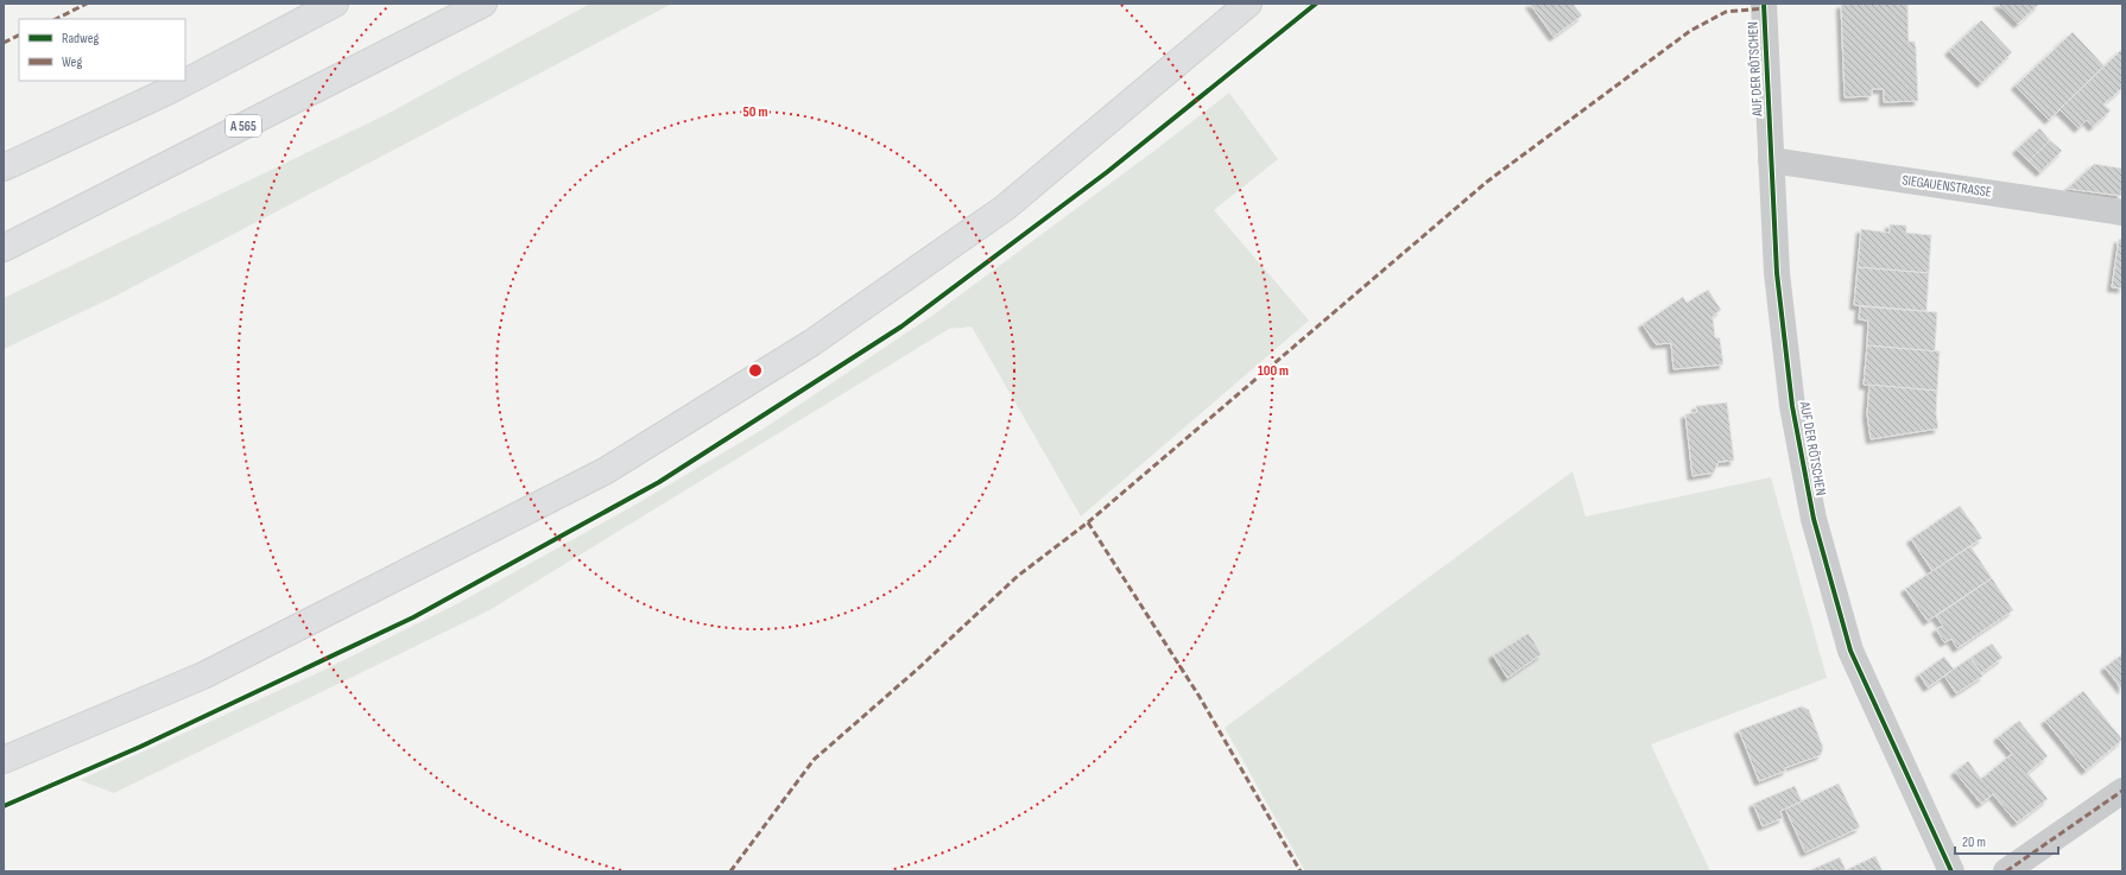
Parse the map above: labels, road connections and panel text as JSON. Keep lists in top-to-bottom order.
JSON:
{
  "streets": {
    "main road": ["A 565"],
    "street": ["AUF DER RÖTSCHEN", "SIEGAUENSTRASSE"]
  },
  "crossings": [
    ["AUF DER RÖTSCHEN", "SIEGAUENSTRASSE"]
  ],
  "legend": ["Radweg", "Weg"],
  "scale_bar": "20 m",
  "rings": ["50 m", "100 m"]
}
